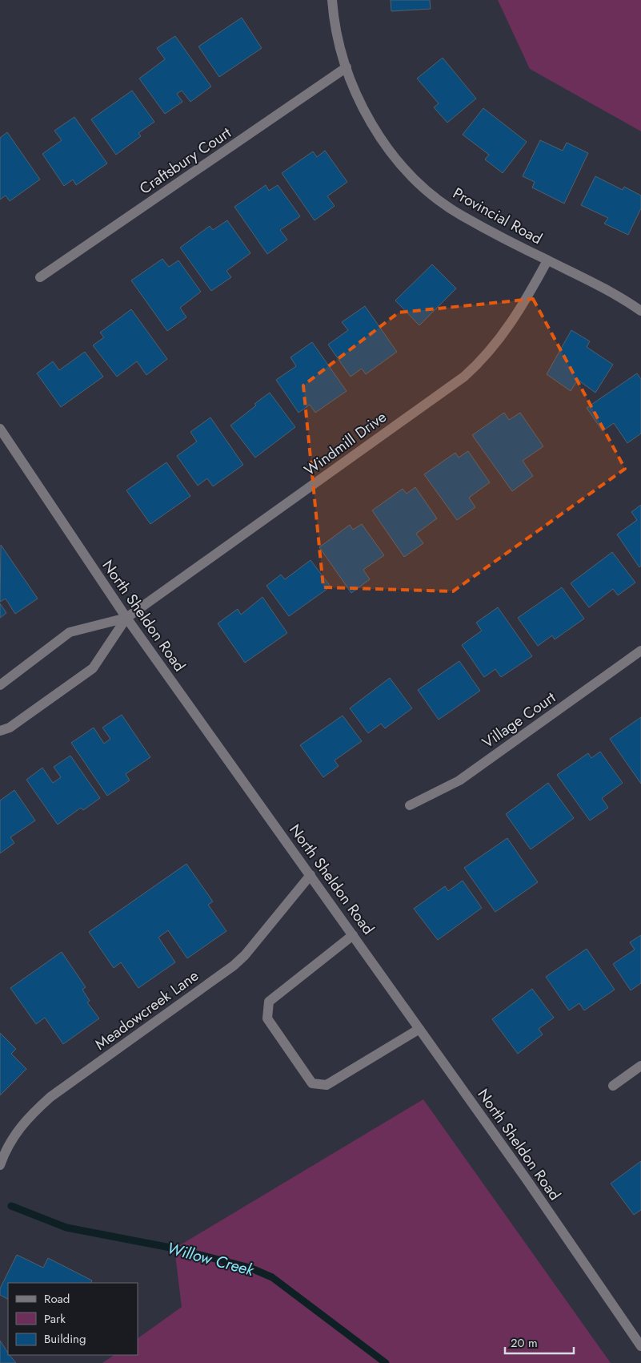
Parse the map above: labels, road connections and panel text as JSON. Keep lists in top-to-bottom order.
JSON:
{
  "streets": {
    "street": [
      "Craftsbury Court",
      "Provincial Road",
      "Windmill Drive",
      "North Sheldon Road",
      "Village Court",
      "Meadowcreek Lane"
    ]
  },
  "crossings": [
    ["Craftsbury Court", "Provincial Road"],
    ["Provincial Road", "Windmill Drive"],
    ["Windmill Drive", "North Sheldon Road"],
    ["North Sheldon Road", "Meadowcreek Lane"]
  ],
  "water": ["Willow Creek"],
  "legend": ["Road", "Park", "Building"],
  "scale_bar": "20 m"
}
